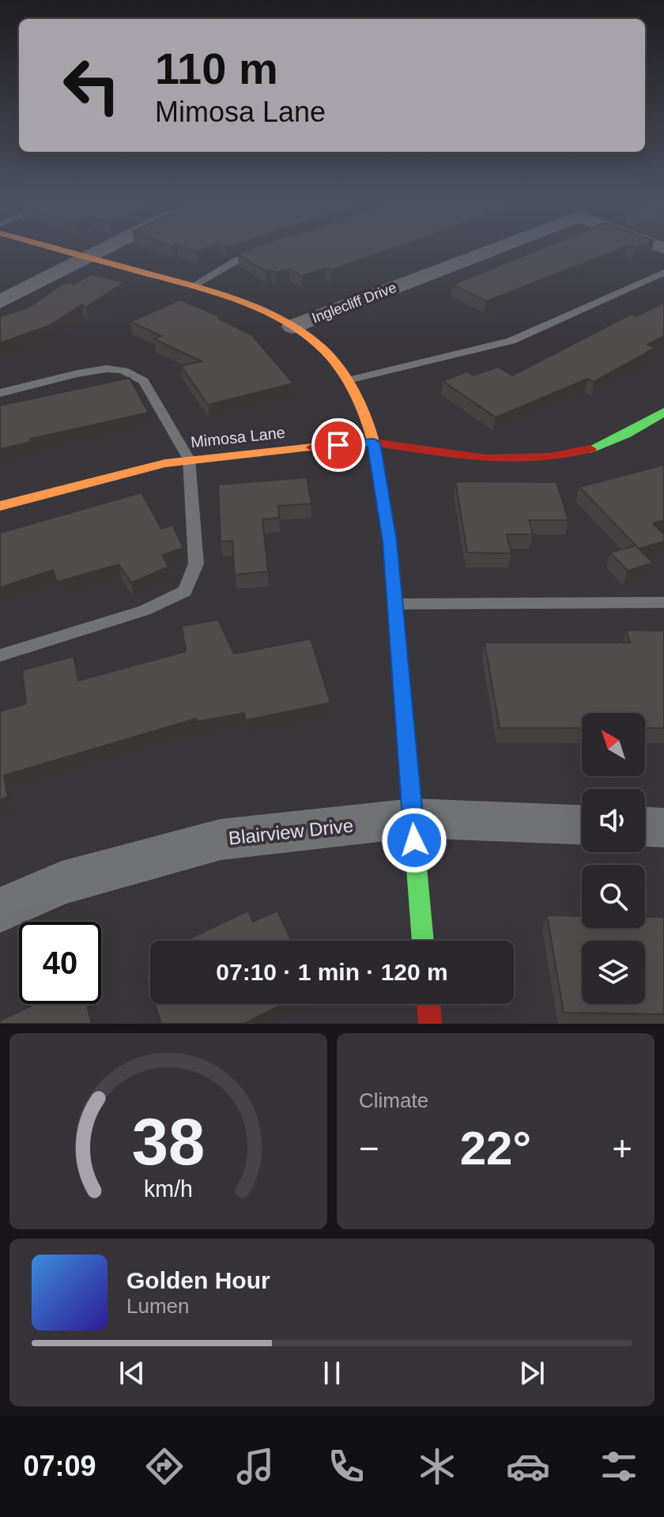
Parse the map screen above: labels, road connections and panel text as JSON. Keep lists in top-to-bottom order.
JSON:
{
  "streets": {
    "street": ["Inglecliff Drive", "Mimosa Lane", "Blairview Drive"]
  },
  "north": "top left",
  "page": {
    "turn": ["110 m", "Mimosa Lane"],
    "limit": "40",
    "trip": "07:10 · 1 min · 120 m",
    "tile": "Climate",
    "heat": ["−", "22°", "+"],
    "song": ["Golden Hour", "Lumen"],
    "tabs": "07:09",
    "gauge": ["38", "km/h"]
  }
}
